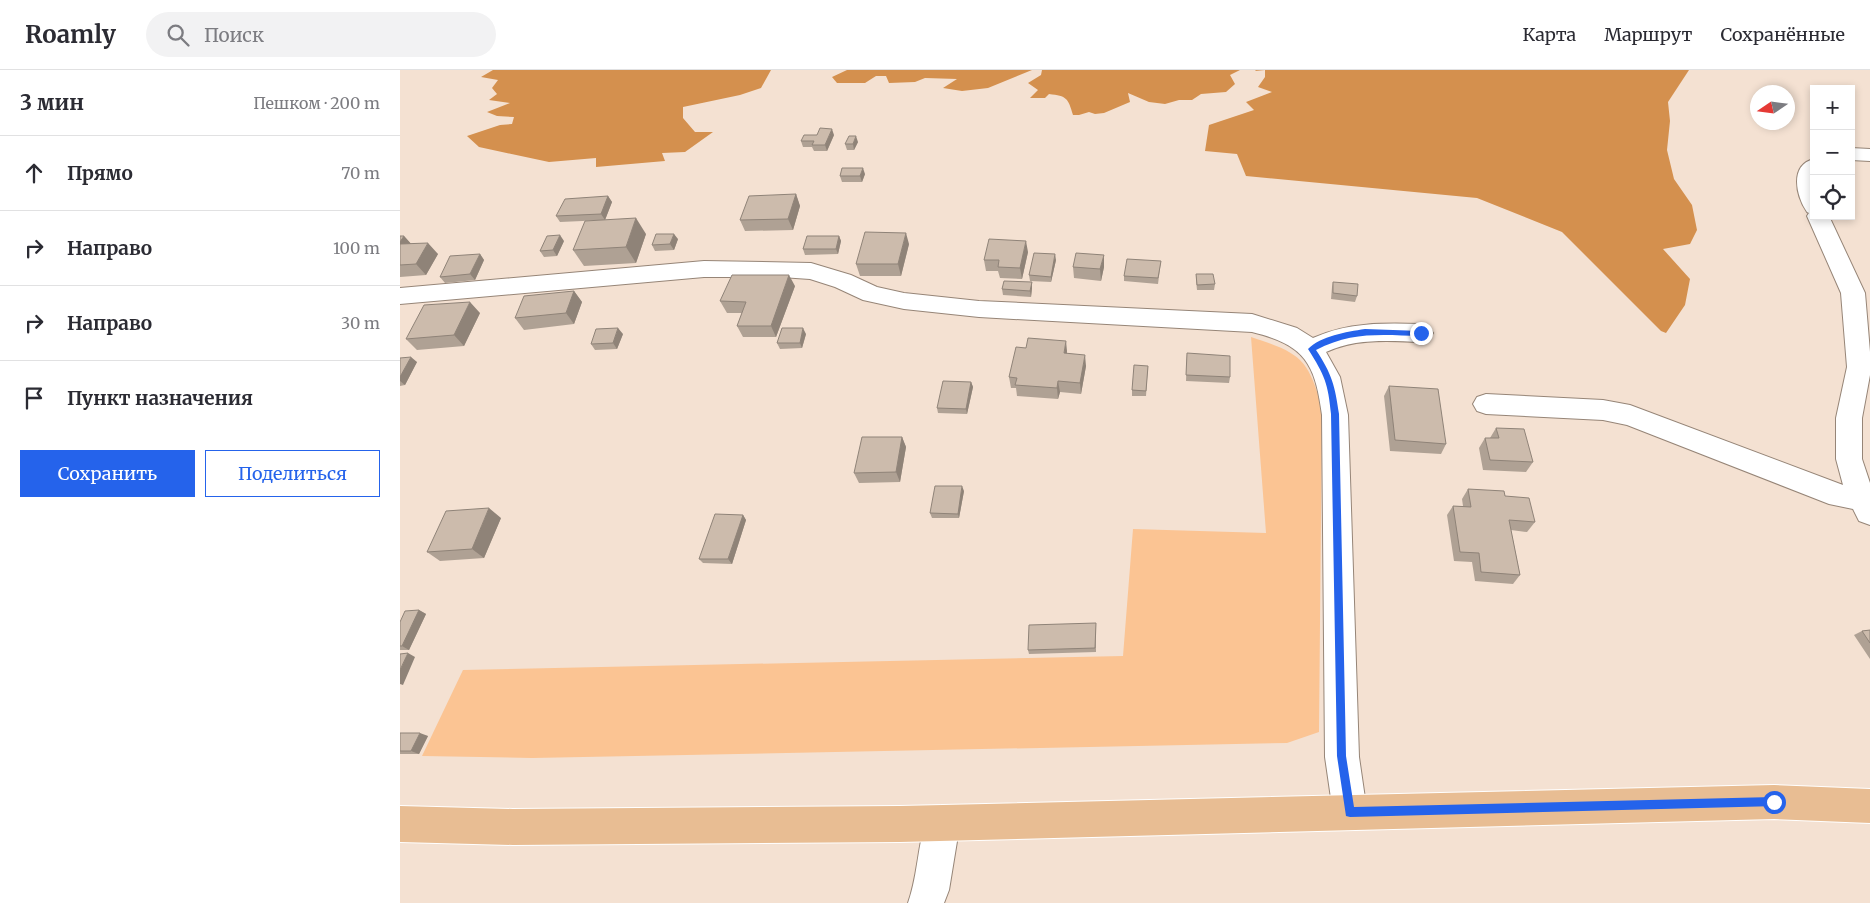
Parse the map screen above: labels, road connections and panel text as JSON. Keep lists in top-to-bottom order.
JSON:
{
  "north": "left",
  "page": {
    "header": "Roamly",
    "search": "Поиск",
    "nav": ["Карта", "Маршрут", "Сохранённые"],
    "heading": ["3 мин", "Пешком · 200 m"],
    "map_buttons": ["+", "−"],
    "list": [
      ["Прямо", "70 m"],
      ["Направо", "100 m"],
      ["Направо", "30 m"],
      "Пункт назначения"
    ],
    "buttons": ["Сохранить", "Поделиться"]
  }
}
